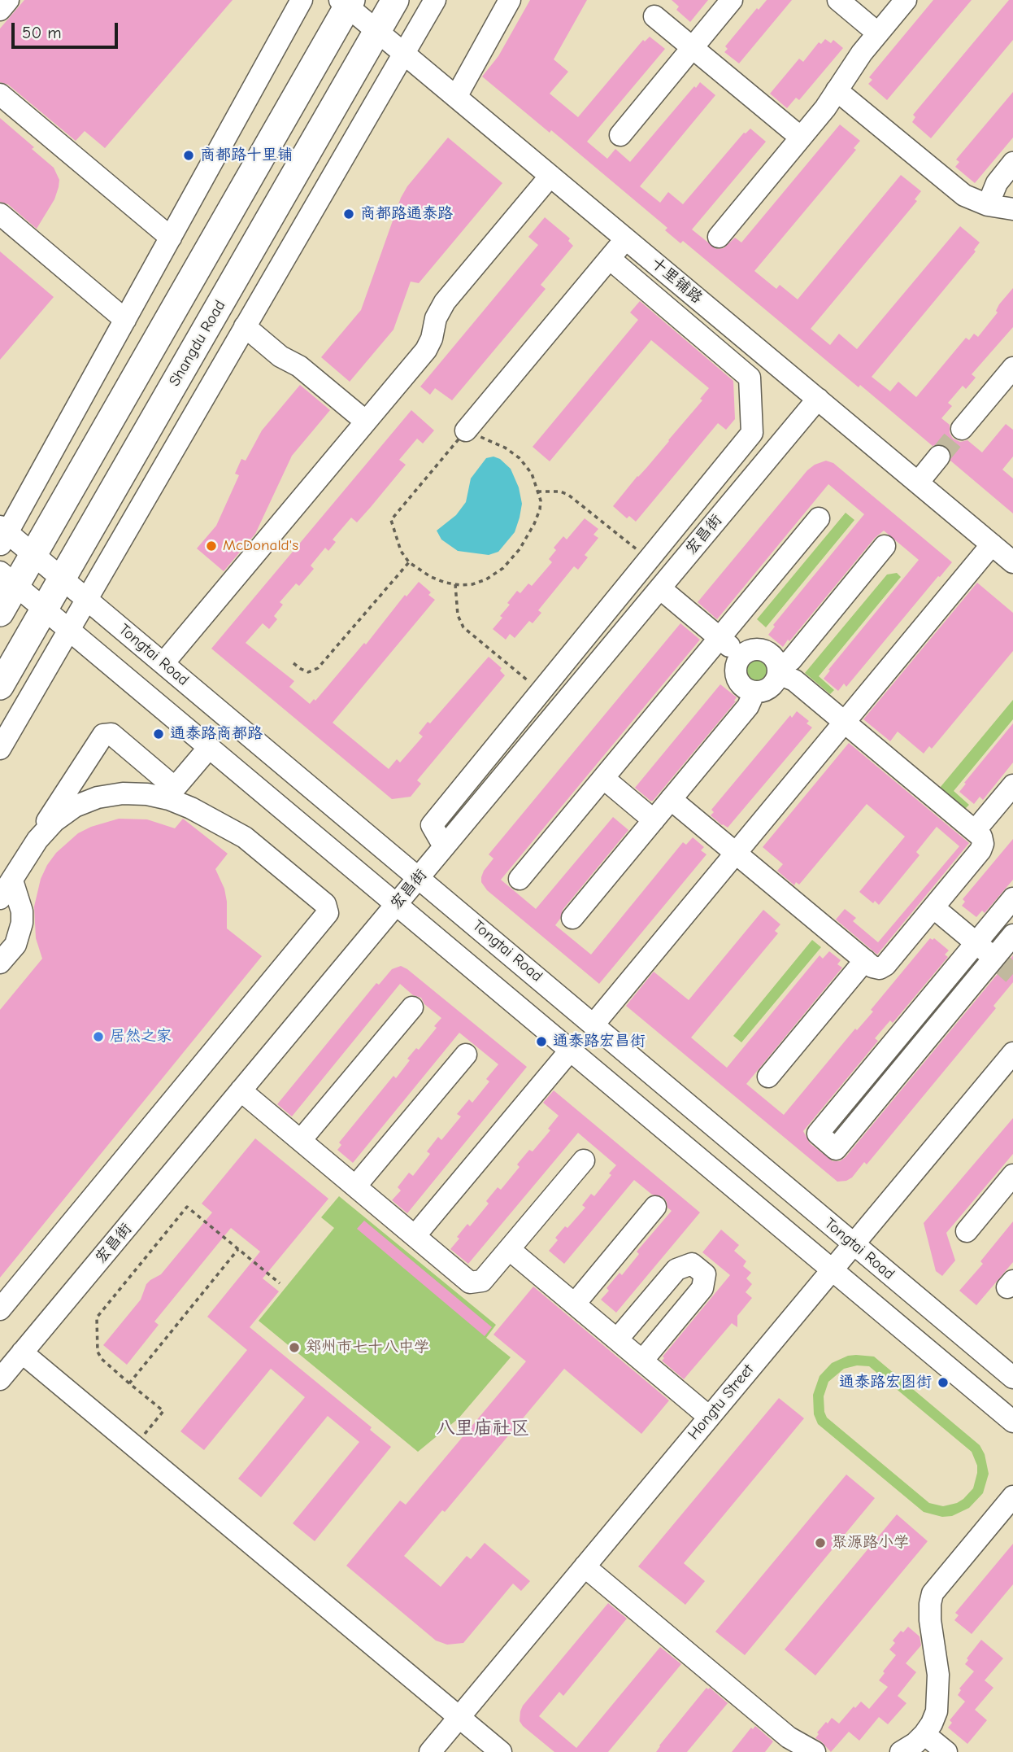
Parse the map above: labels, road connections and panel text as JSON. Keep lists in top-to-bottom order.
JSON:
{
  "streets": {
    "main road": ["Shangdu Road"],
    "street": [
      "十里铺路",
      "宏昌街",
      "Tongtai Road",
      "Hongtu Street"
    ]
  },
  "crossings": [
    ["十里铺路", "Shangdu Road"],
    ["十里铺路", "宏昌街"],
    ["Shangdu Road", "Tongtai Road"],
    ["宏昌街", "Tongtai Road"],
    ["Tongtai Road", "Hongtu Street"]
  ],
  "districts": ["八里庙社区"],
  "places": [
    "商都路十里铺",
    "商都路通泰路",
    "McDonald's",
    "通泰路商都路",
    "居然之家",
    "通泰路宏昌街",
    "郑州市七十八中学",
    "通泰路宏图街",
    "聚源路小学"
  ],
  "scale_bar": "50 m"
}
